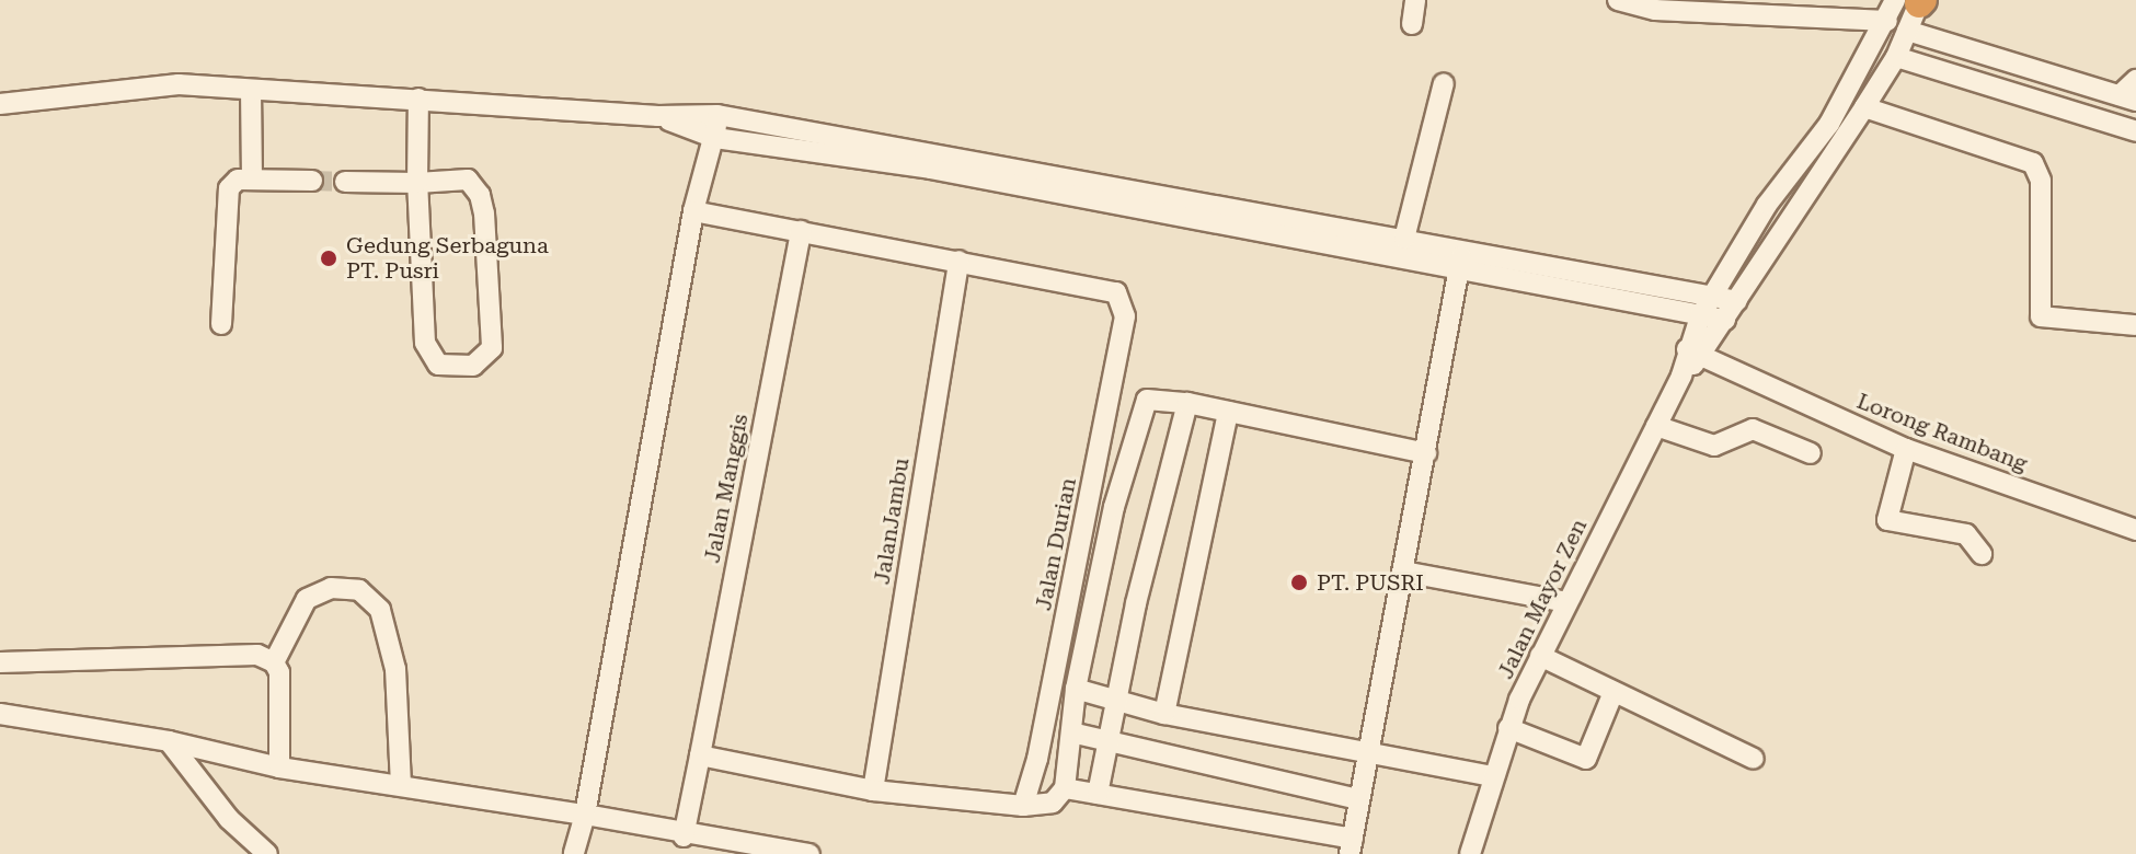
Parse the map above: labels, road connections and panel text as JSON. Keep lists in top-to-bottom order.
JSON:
{
  "streets": {
    "street": [
      "Lorong Rambang",
      "Jalan Manggis",
      "JalanJambu",
      "Jalan Durian",
      "Jalan Mayor Zen"
    ]
  },
  "crossings": [
    ["Lorong Rambang", "Jalan Mayor Zen"],
    ["JalanJambu", "Jalan Durian"]
  ],
  "places": ["Gedung Serbaguna PT. Pusri", "PT. PUSRI"]
}
